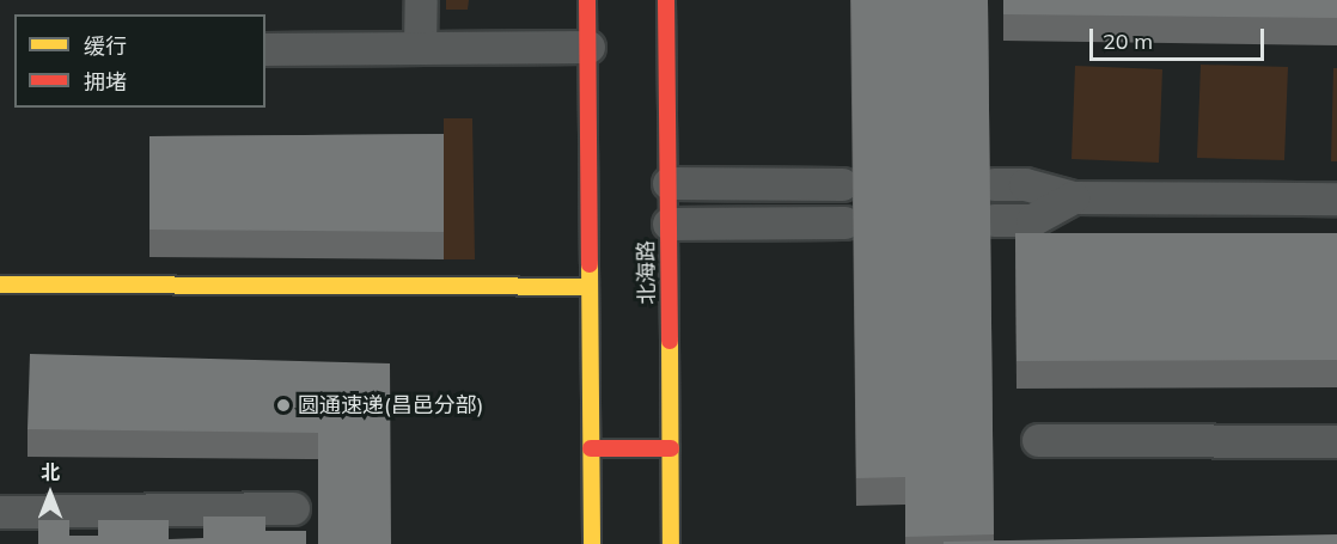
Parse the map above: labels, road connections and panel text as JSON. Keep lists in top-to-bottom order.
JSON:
{
  "streets": {
    "main road": ["北海路"]
  },
  "places": ["圆通速递(昌邑分部)"],
  "legend": ["缓行", "拥堵"],
  "scale_bar": "20 m",
  "north": "top"
}
